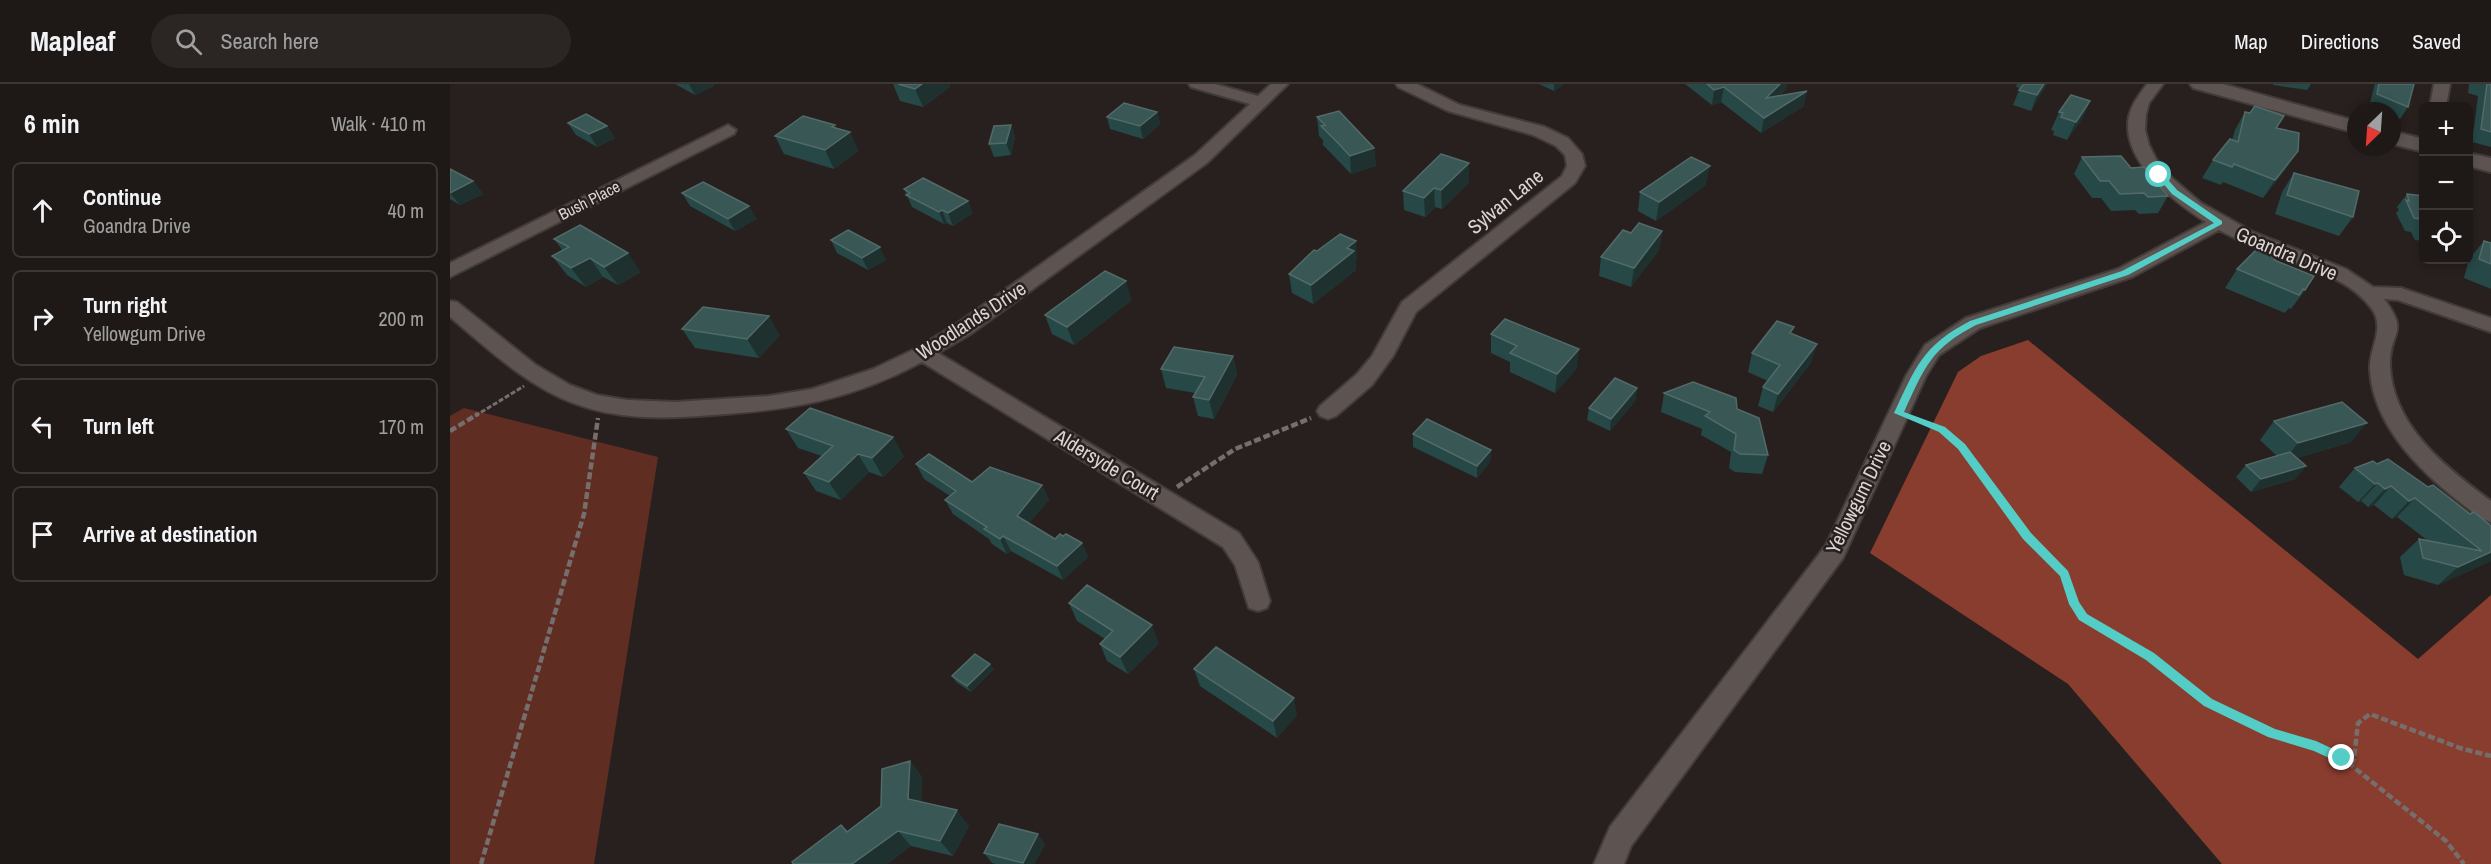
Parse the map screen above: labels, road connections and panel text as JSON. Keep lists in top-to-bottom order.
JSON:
{
  "streets": {
    "street": [
      "Bush Place",
      "Sylvan Lane",
      "Goandra Drive",
      "Woodlands Drive",
      "Aldersyde Court",
      "Yellowgum Drive"
    ]
  },
  "crossings": [
    ["Goandra Drive", "Yellowgum Drive"],
    ["Woodlands Drive", "Aldersyde Court"]
  ],
  "north": "bottom left",
  "page": {
    "header": "Mapleaf",
    "search": "Search here",
    "nav": ["Map", "Directions", "Saved"],
    "heading": ["6 min", "Walk · 410 m"],
    "map_buttons": ["+", "−"],
    "list": [
      ["Continue", "Goandra Drive", "40 m"],
      ["Turn right", "Yellowgum Drive", "200 m"],
      ["Turn left", "170 m"],
      "Arrive at destination"
    ]
  }
}
